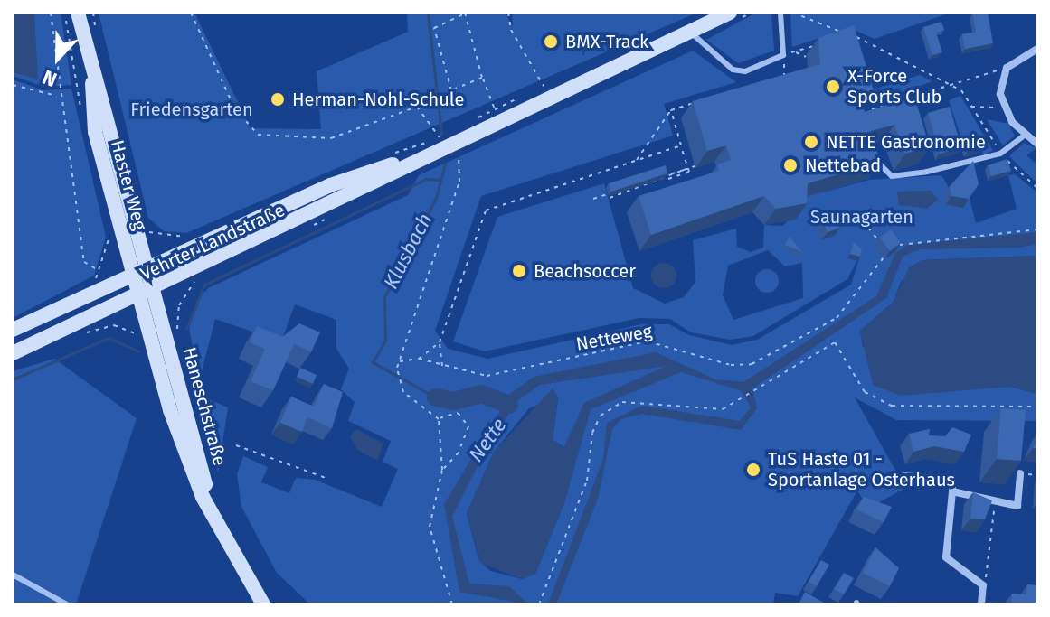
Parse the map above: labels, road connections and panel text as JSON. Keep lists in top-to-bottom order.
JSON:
{
  "streets": {
    "main road": ["Haster Weg", "Vehrter Landstraße", "Haneschstraße"],
    "path": ["Netteweg"]
  },
  "crossings": [
    ["Haster Weg", "Vehrter Landstraße"],
    ["Haster Weg", "Haneschstraße"],
    ["Vehrter Landstraße", "Haneschstraße"]
  ],
  "water": ["Klusbach", "Nette"],
  "parks": ["Friedensgarten", "Saunagarten"],
  "places": [
    "BMX-Track",
    "X-Force Sports Club",
    "Herman-Nohl-Schule",
    "NETTE Gastronomie",
    "Nettebad",
    "Beachsoccer",
    "TuS Haste 01 - Sportanlage Osterhaus"
  ],
  "north": "bottom"
}
